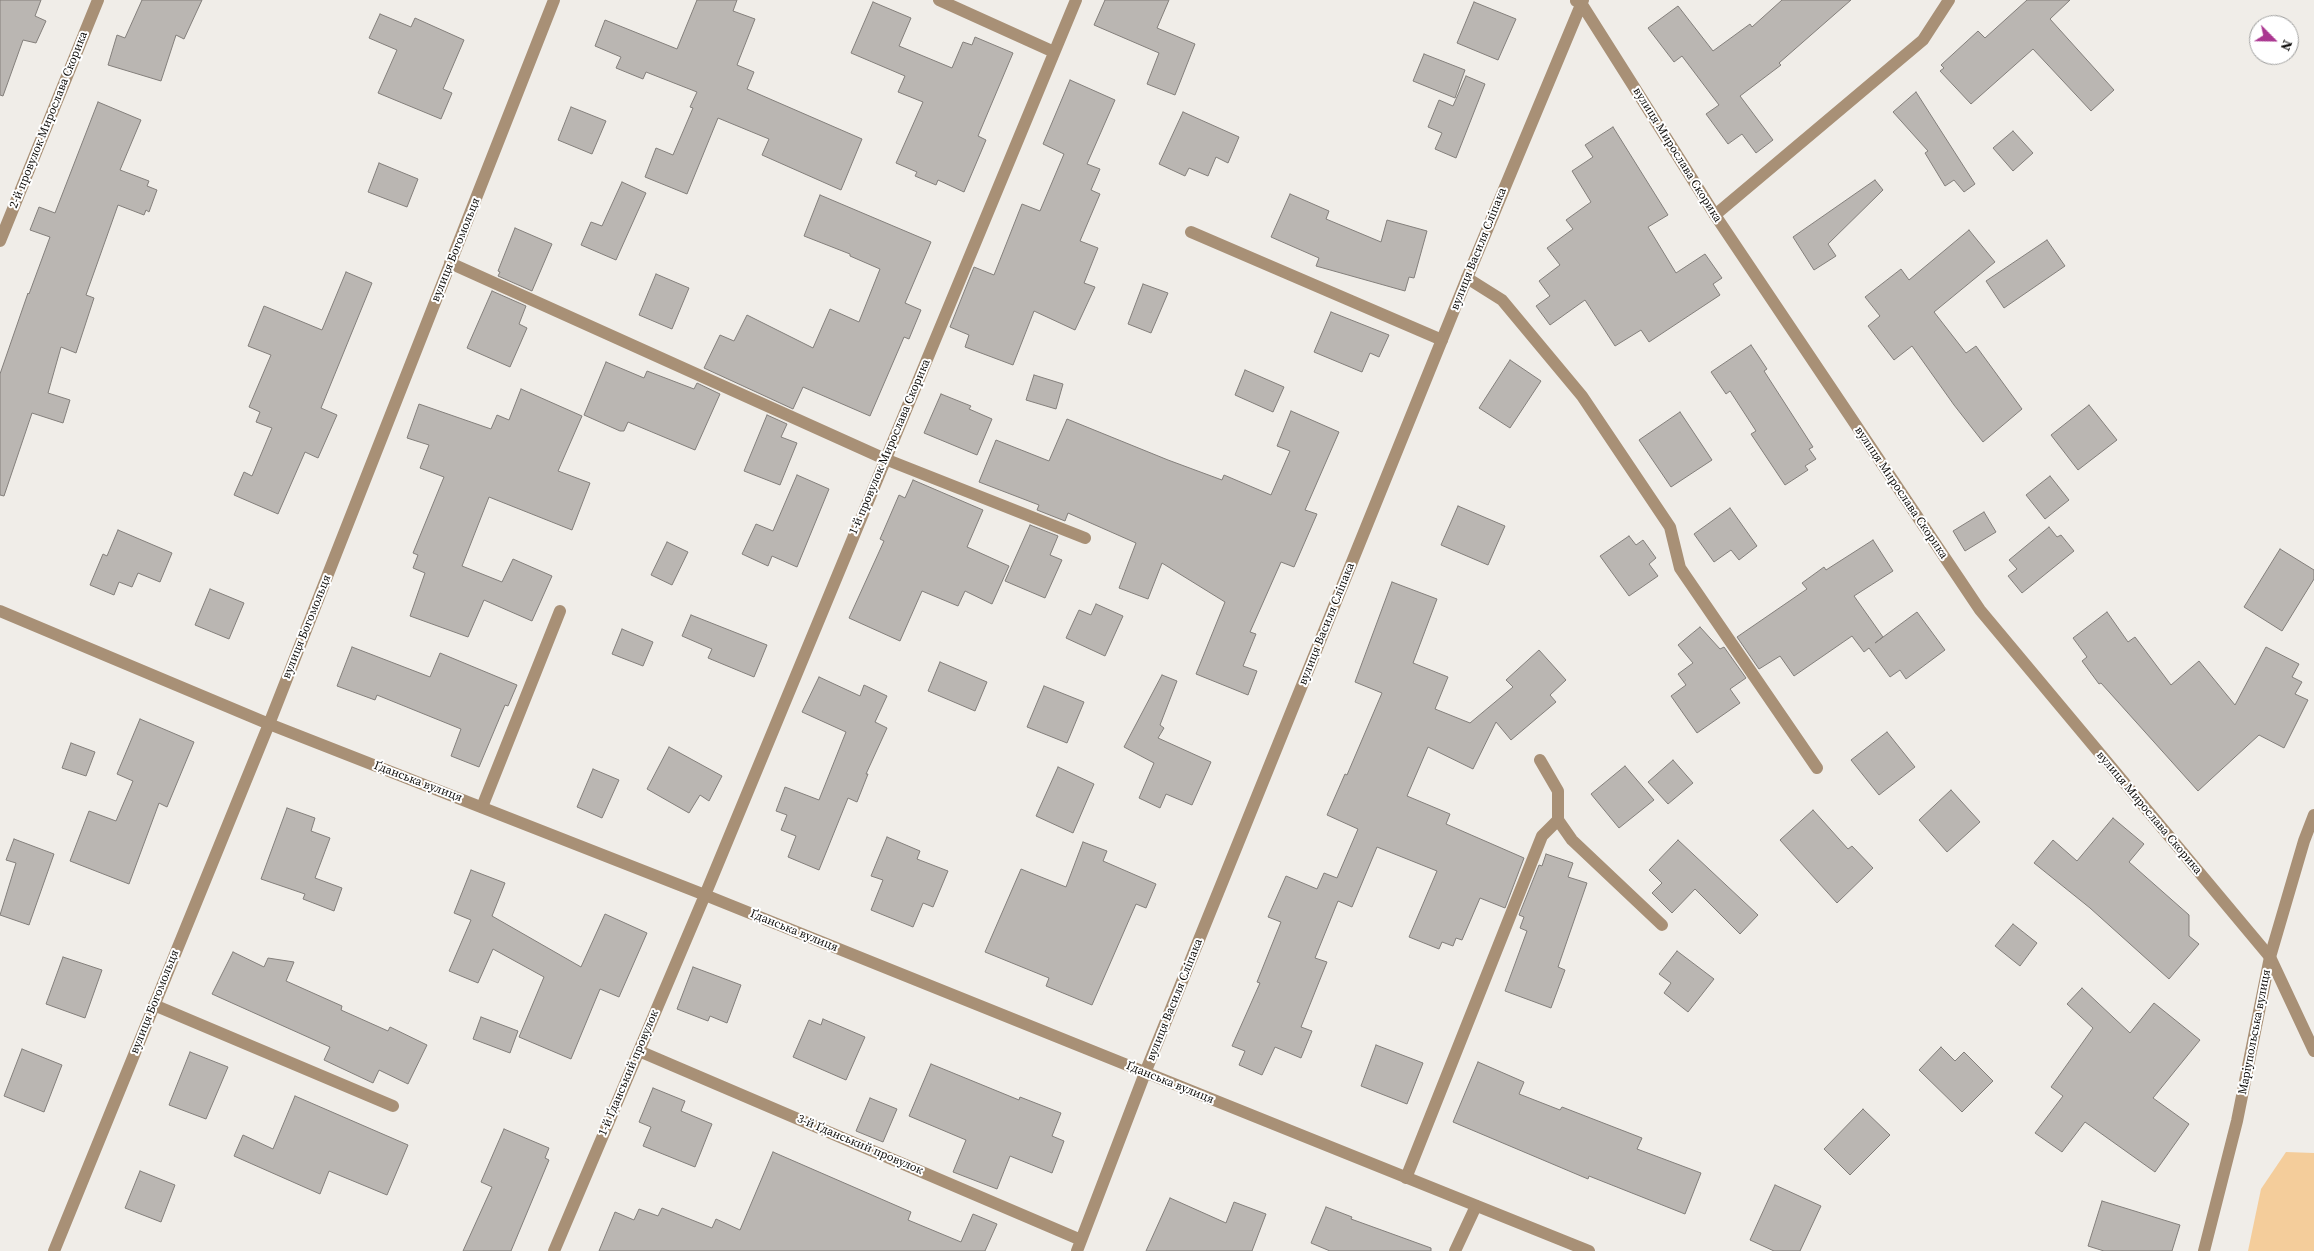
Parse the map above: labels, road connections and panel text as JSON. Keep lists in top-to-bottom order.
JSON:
{
  "streets": {
    "street": [
      "2-й провулок Мирослава Скорика",
      "вулиця Мирослава Скорика",
      "вулиця Василя Сліпака",
      "вулиця Богомольця",
      "1-й провулок Мирослава Скорика",
      "Ґданська вулиця",
      "Маріупольська вулиця",
      "1-й Ґданський провулок",
      "3-й Ґданський провулок"
    ]
  },
  "crossings": [
    ["вулиця Мирослава Скорика", "вулиця Василя Сліпака"],
    ["вулиця Мирослава Скорика", "Маріупольська вулиця"],
    ["вулиця Василя Сліпака", "Ґданська вулиця"],
    ["вулиця Василя Сліпака", "3-й Ґданський провулок"],
    ["вулиця Богомольця", "Ґданська вулиця"],
    ["1-й провулок Мирослава Скорика", "Ґданська вулиця"],
    ["1-й провулок Мирослава Скорика", "1-й Ґданський провулок"],
    ["Ґданська вулиця", "1-й Ґданський провулок"],
    ["1-й Ґданський провулок", "3-й Ґданський провулок"]
  ],
  "north": "bottom right"
}
